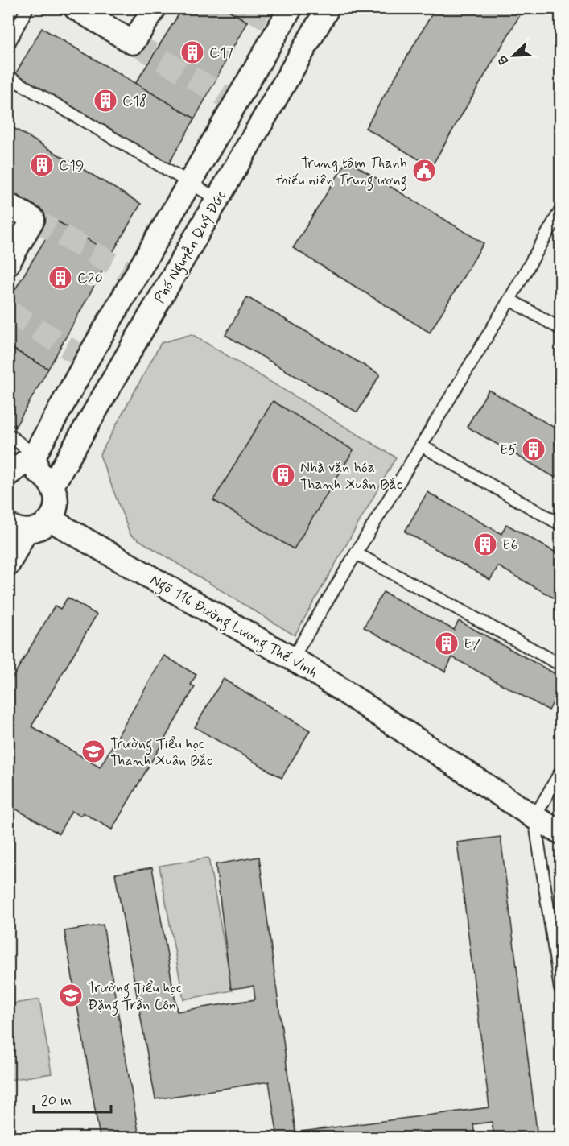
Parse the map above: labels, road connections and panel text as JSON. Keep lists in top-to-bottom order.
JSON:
{
  "streets": {
    "street": ["Phố Nguyễn Quý Đức", "Ngõ 116 Đường Lương Thế Vinh"]
  },
  "places": {
    "building": [
      "C17",
      "C18",
      "C19",
      "C20",
      "E5",
      "Nhà văn hóa Thanh Xuân Bắc",
      "E6",
      "E7"
    ],
    "public building": ["Trung tâm Thanh thiếu niên Trung ương"],
    "school or university": ["Trường Tiểu học Thanh Xuân Bắc", "Trường Tiểu học Đặng Trần Côn"]
  },
  "scale_bar": "20 m",
  "north": "bottom left"
}
